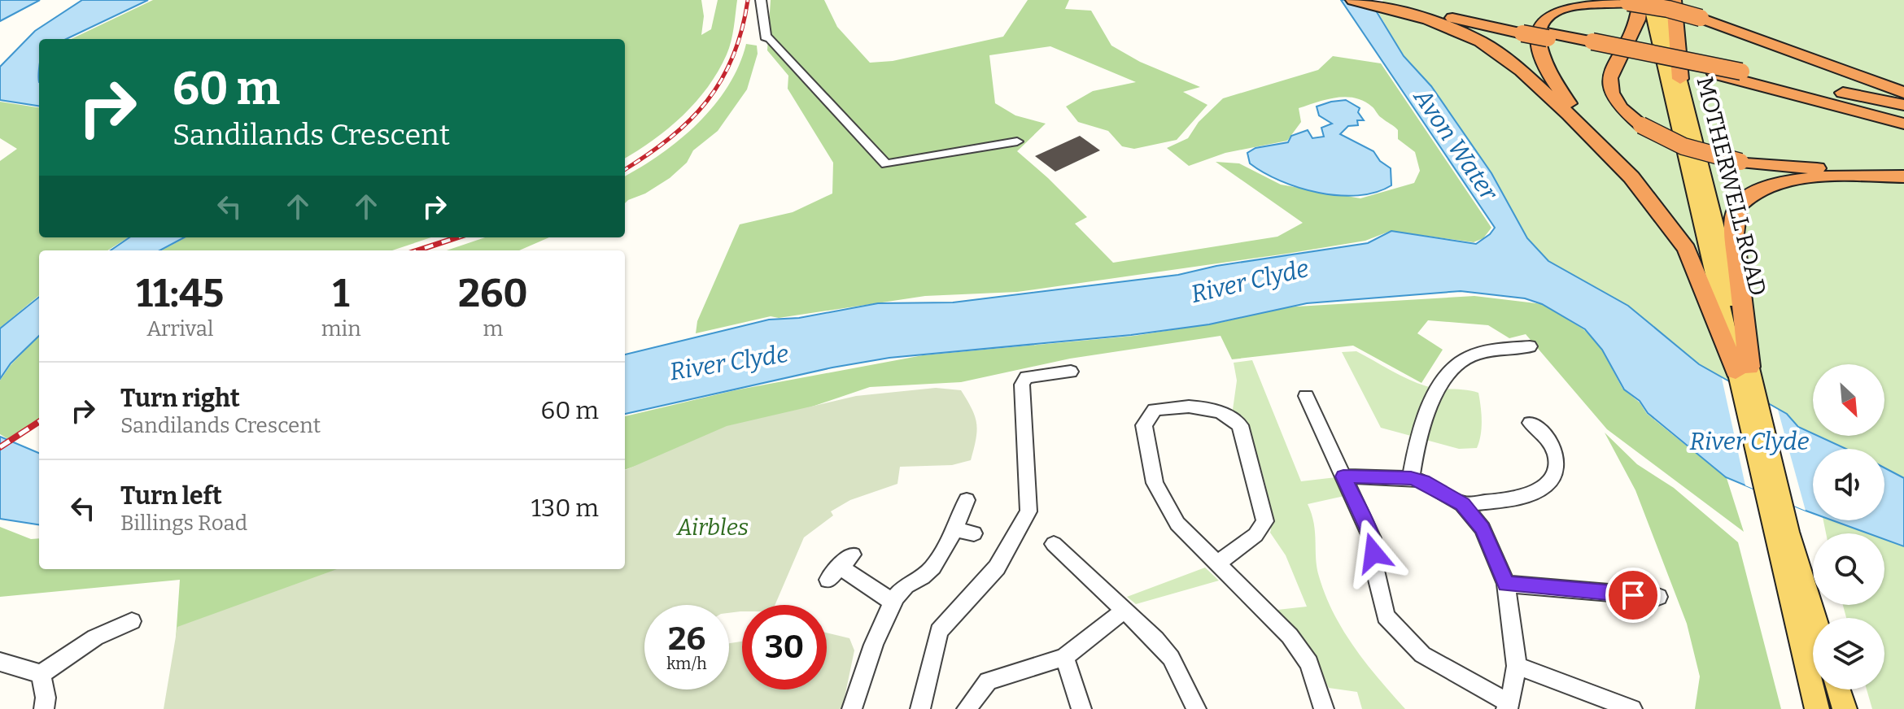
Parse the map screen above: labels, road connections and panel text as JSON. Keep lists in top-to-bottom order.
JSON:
{
  "streets": {
    "main road": ["MOTHERWELL ROAD"]
  },
  "water": ["Avon Water", "River Clyde"],
  "parks": ["Airbles"],
  "north": "bottom right",
  "page": {
    "turn": ["60 m", "Sandilands Crescent"],
    "eta": [
      "11:45",
      "Arrival",
      "1",
      "min",
      "260",
      "m"
    ],
    "list": [
      {
        "name": "Turn right",
        "note": "Sandilands Crescent",
        "value": "60 m"
      },
      {
        "name": "Turn left",
        "note": "Billings Road",
        "value": "130 m"
      }
    ],
    "speed": "26 km/h",
    "limit": "30"
  }
}
